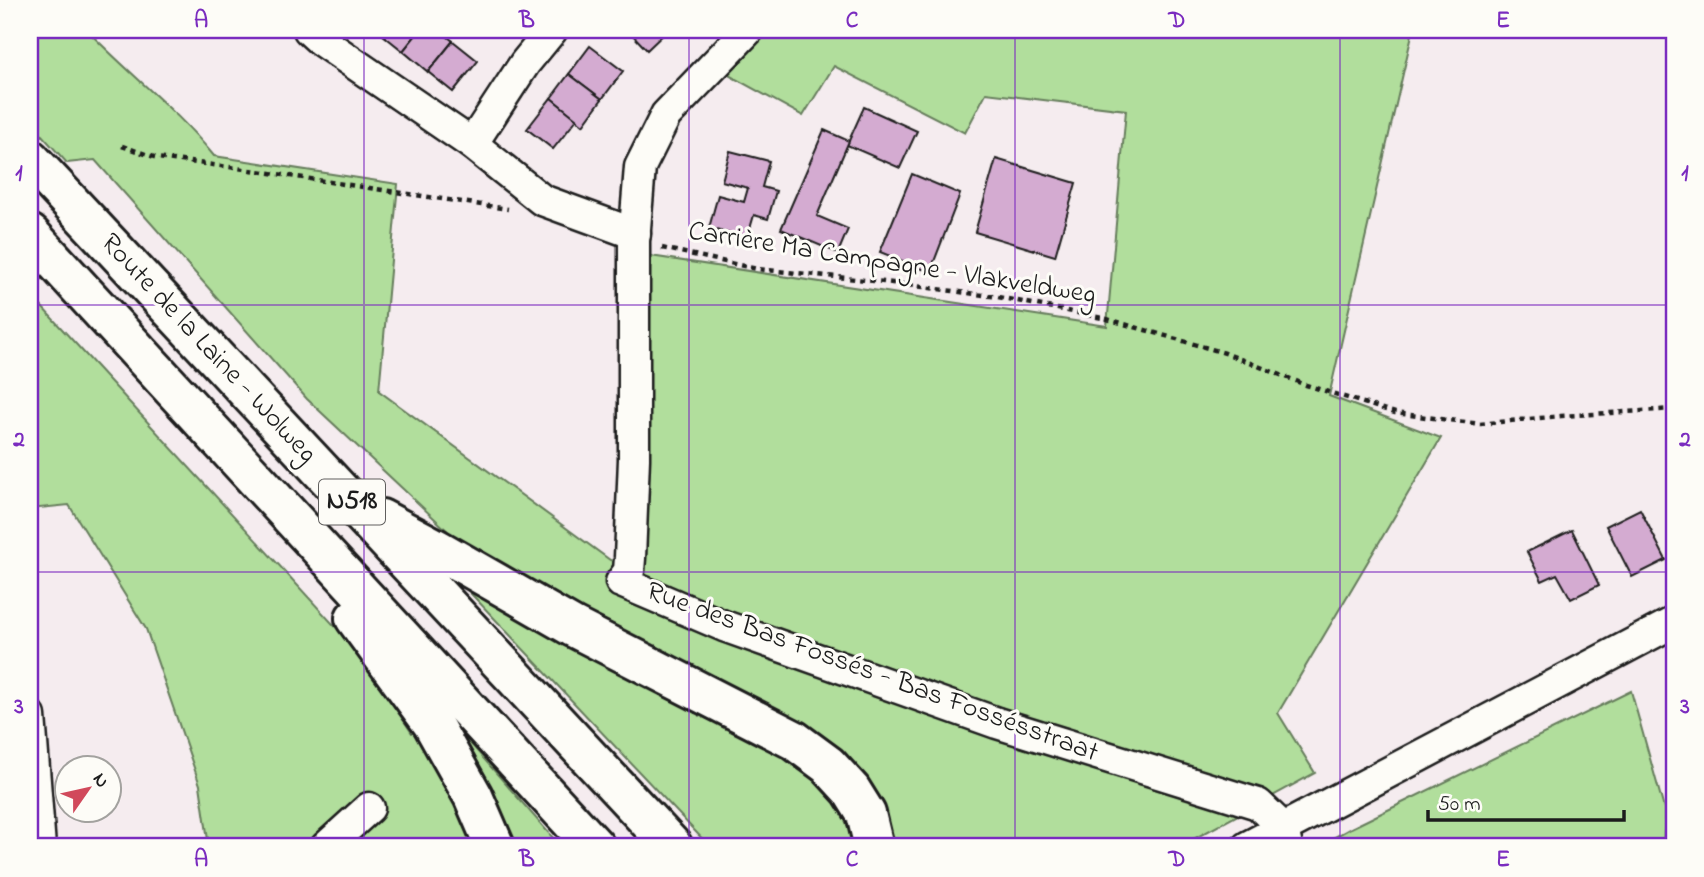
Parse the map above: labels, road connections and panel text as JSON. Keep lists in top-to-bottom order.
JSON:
{
  "streets": {
    "highway": ["Route de la Laine - Wolweg", "N518"],
    "street": ["Rue des Bas Fossés - Bas Fossésstraat"],
    "path": ["Carrière Ma Campagne - Vlakveldweg"]
  },
  "crossings": [
    ["Carrière Ma Campagne - Vlakveldweg", "Rue des Bas Fossés - Bas Fossésstraat"]
  ],
  "scale_bar": "50 m",
  "north": "top right",
  "grid": {
    "columns": [
      "A",
      "B",
      "C",
      "D",
      "E"
    ],
    "rows": ["1", "2", "3"]
  }
}
